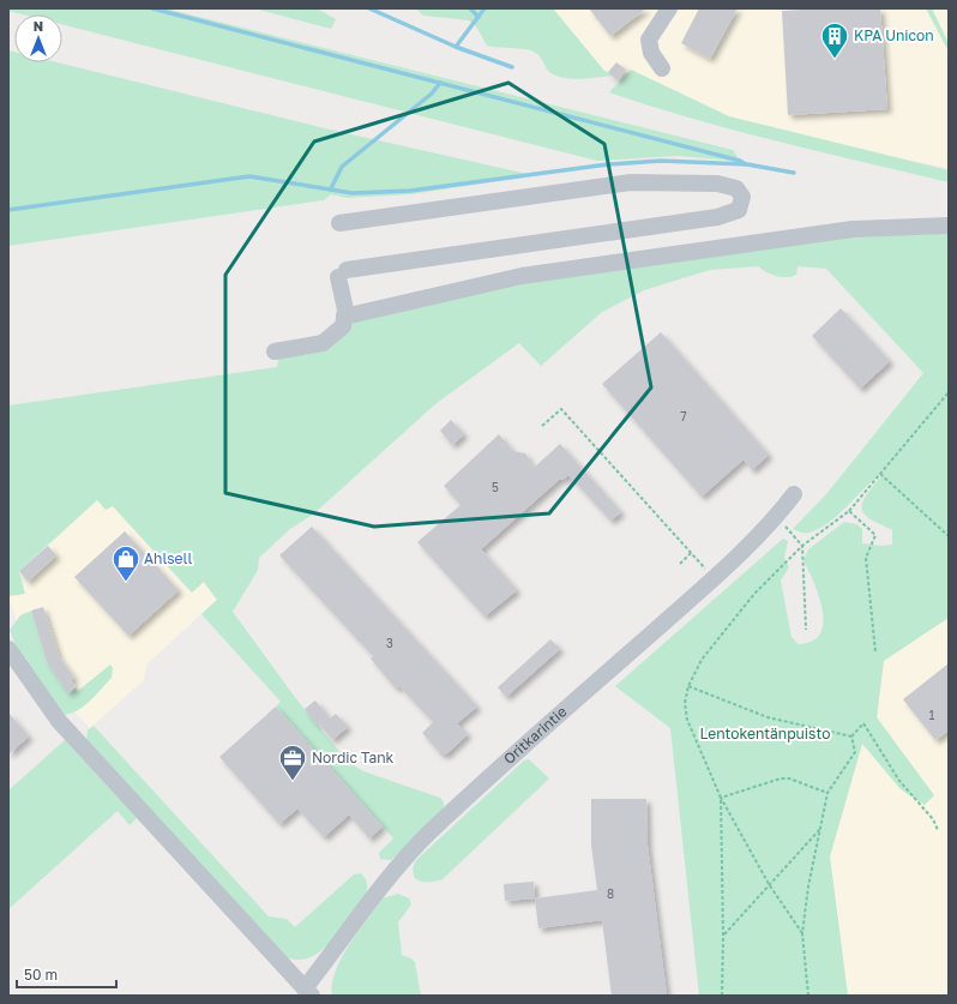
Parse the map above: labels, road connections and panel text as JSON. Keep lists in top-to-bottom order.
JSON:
{
  "streets": {
    "street": ["Oritkarintie"]
  },
  "parks": ["Lentokentänpuisto"],
  "places": {
    "building": ["KPA Unicon"],
    "shop": ["Ahlsell"],
    "office": ["Nordic Tank"]
  },
  "house_numbers": [
    "7",
    "5",
    "3",
    "1",
    "8"
  ],
  "scale_bar": "50 m",
  "north": "top"
}
